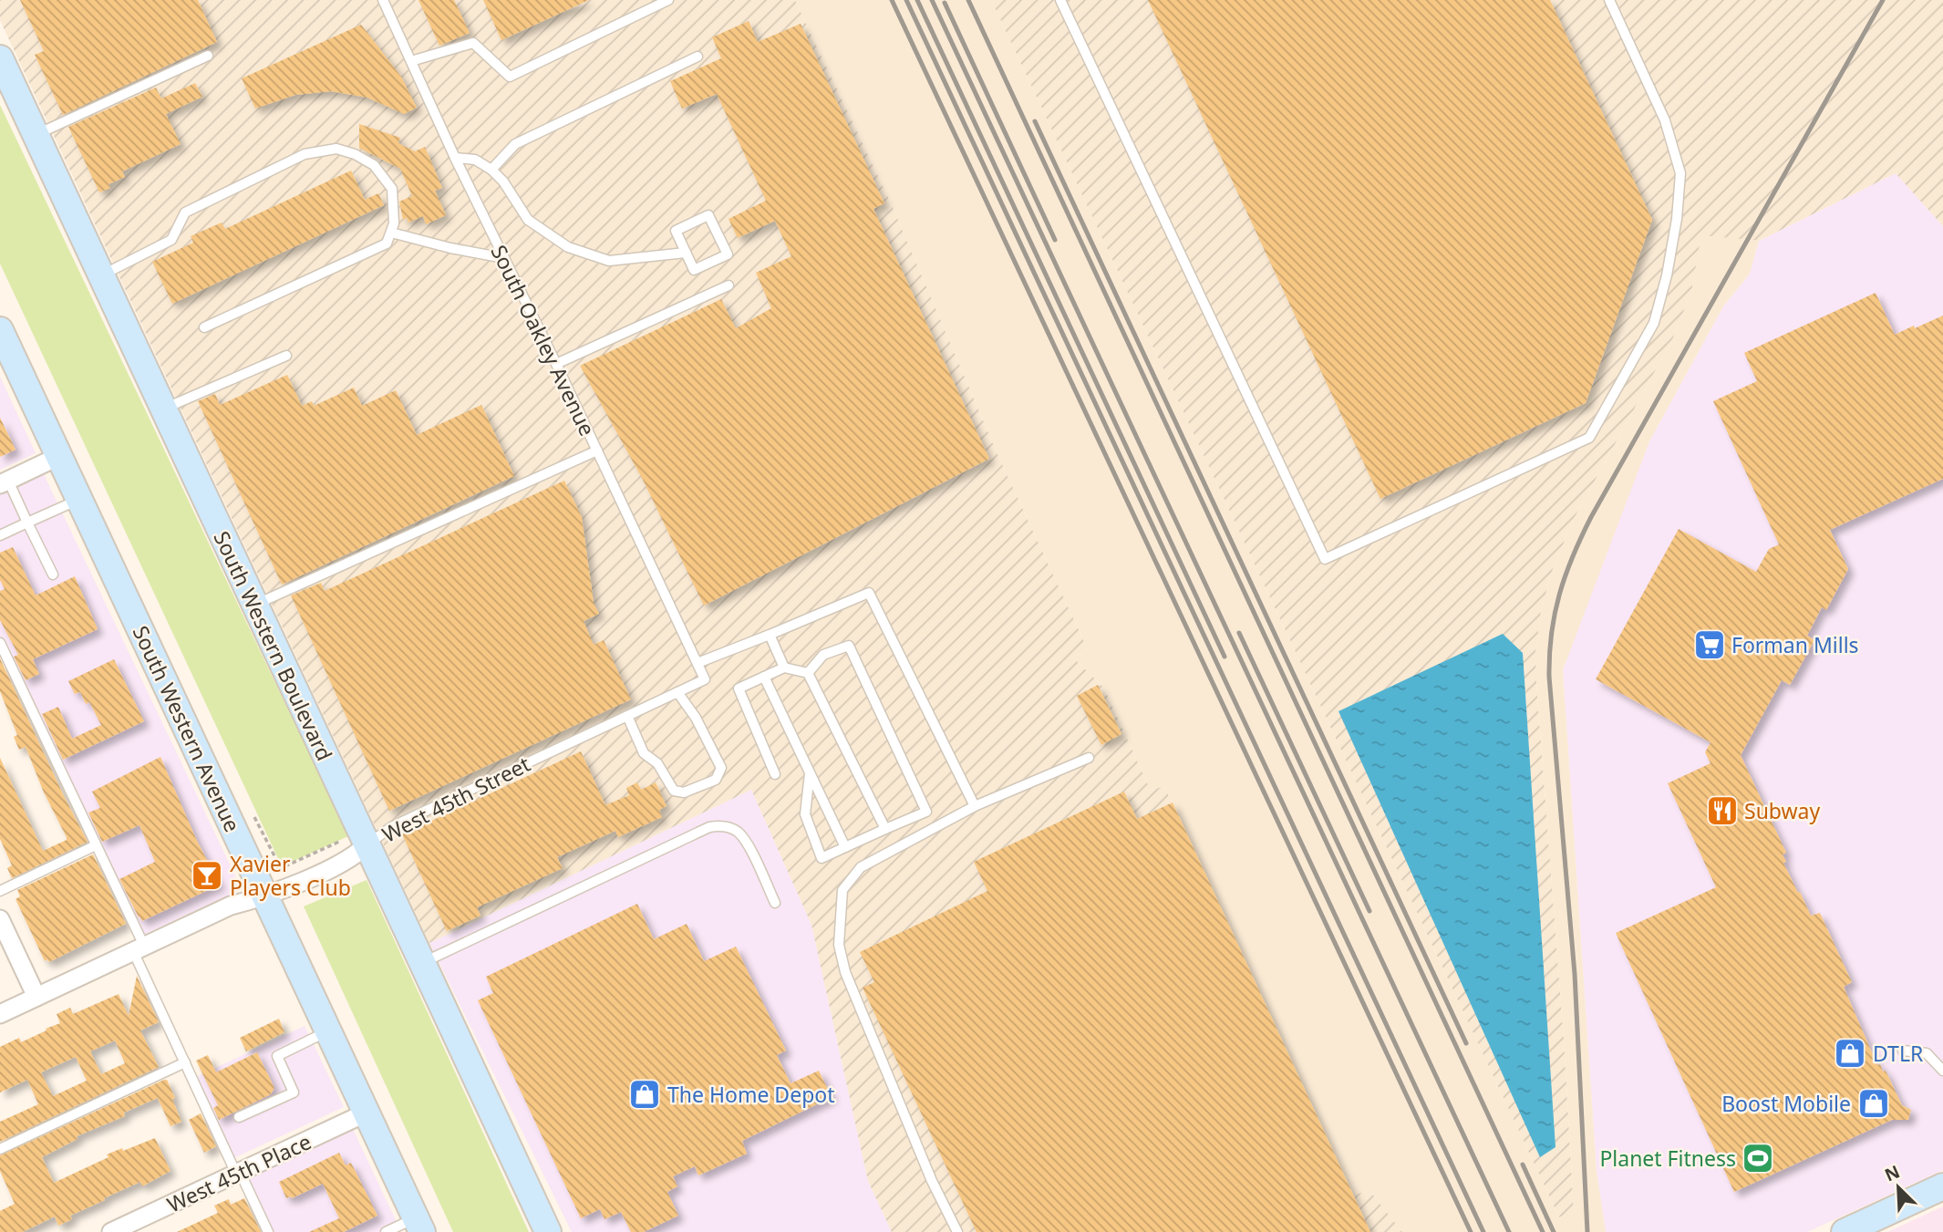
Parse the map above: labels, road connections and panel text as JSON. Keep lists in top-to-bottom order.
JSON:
{
  "streets": {
    "street": [
      "South Western Boulevard",
      "South Western Avenue",
      "West 45th Street",
      "West 45th Place"
    ],
    "lane": ["South Oakley Avenue"]
  },
  "crossings": [
    ["South Oakley Avenue", "West 45th Street"],
    ["South Western Boulevard", "West 45th Street"],
    ["South Western Avenue", "West 45th Street"],
    ["South Western Avenue", "West 45th Place"]
  ],
  "places": {
    "supermarket": ["Forman Mills"],
    "restaurant": ["Subway"],
    "bar": ["Xavier Players Club"],
    "shop": ["DTLR", "The Home Depot", "Boost Mobile"],
    "sports": ["Planet Fitness"]
  },
  "north": "top left"
}
